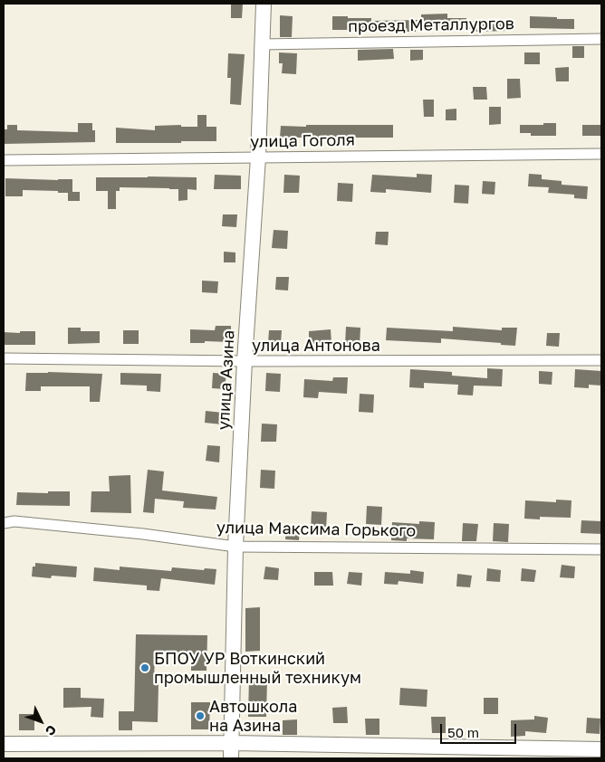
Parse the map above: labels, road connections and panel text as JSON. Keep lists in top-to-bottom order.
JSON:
{
  "streets": {
    "main road": ["улица Азина"],
    "street": [
      "проезд Металлургов",
      "улица Гоголя",
      "улица Антонова",
      "улица Максима Горького"
    ]
  },
  "crossings": [
    ["проезд Металлургов", "улица Азина"],
    ["улица Гоголя", "улица Азина"],
    ["улица Антонова", "улица Азина"],
    ["улица Азина", "улица Максима Горького"]
  ],
  "places": ["БПОУ УР Воткинский промышленный техникум", "Автошкола на Азина"],
  "scale_bar": "50 m",
  "north": "bottom right"
}
